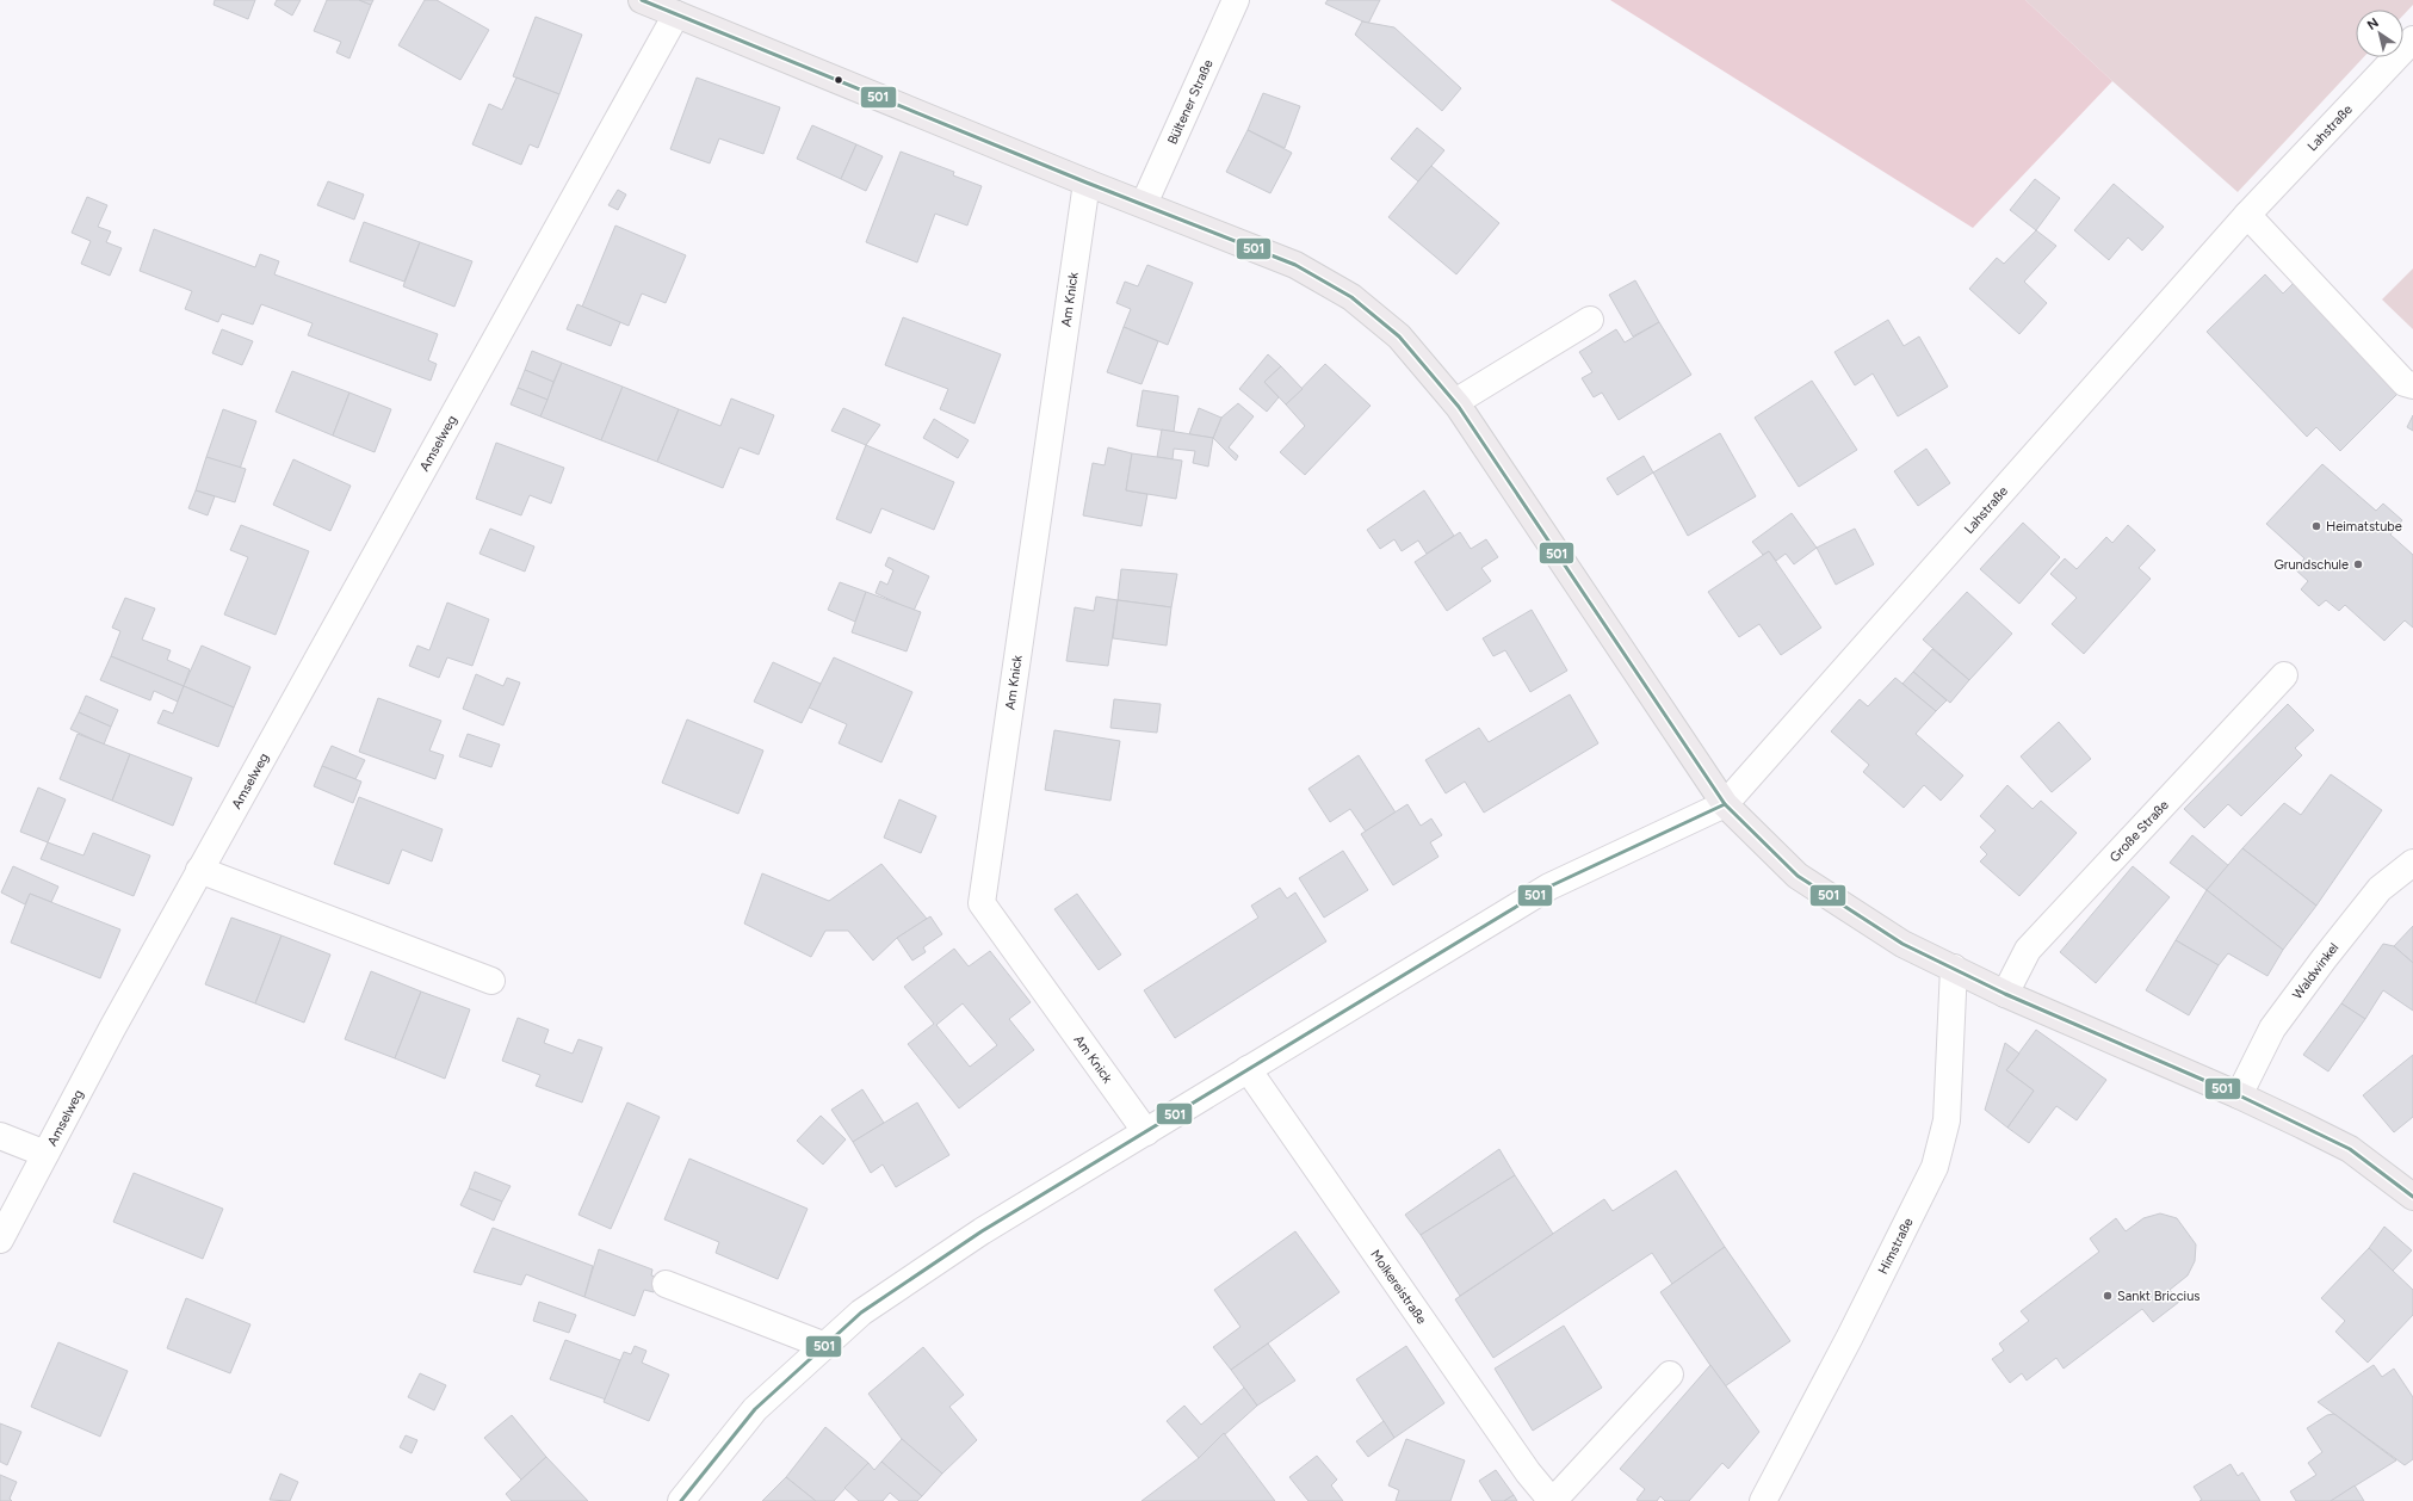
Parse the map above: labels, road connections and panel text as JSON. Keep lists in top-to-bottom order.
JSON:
{
  "streets": {
    "street": [
      "Bültener Straße",
      "Lahstraße",
      "Am Knick",
      "Amselweg",
      "Große Straße",
      "Waldwinkel",
      "Himstraße",
      "Molkereistraße"
    ]
  },
  "places": ["Heimatstube", "Grundschule", "Sankt Briccius"],
  "lines": ["transit line 501"],
  "north": "top left"
}
